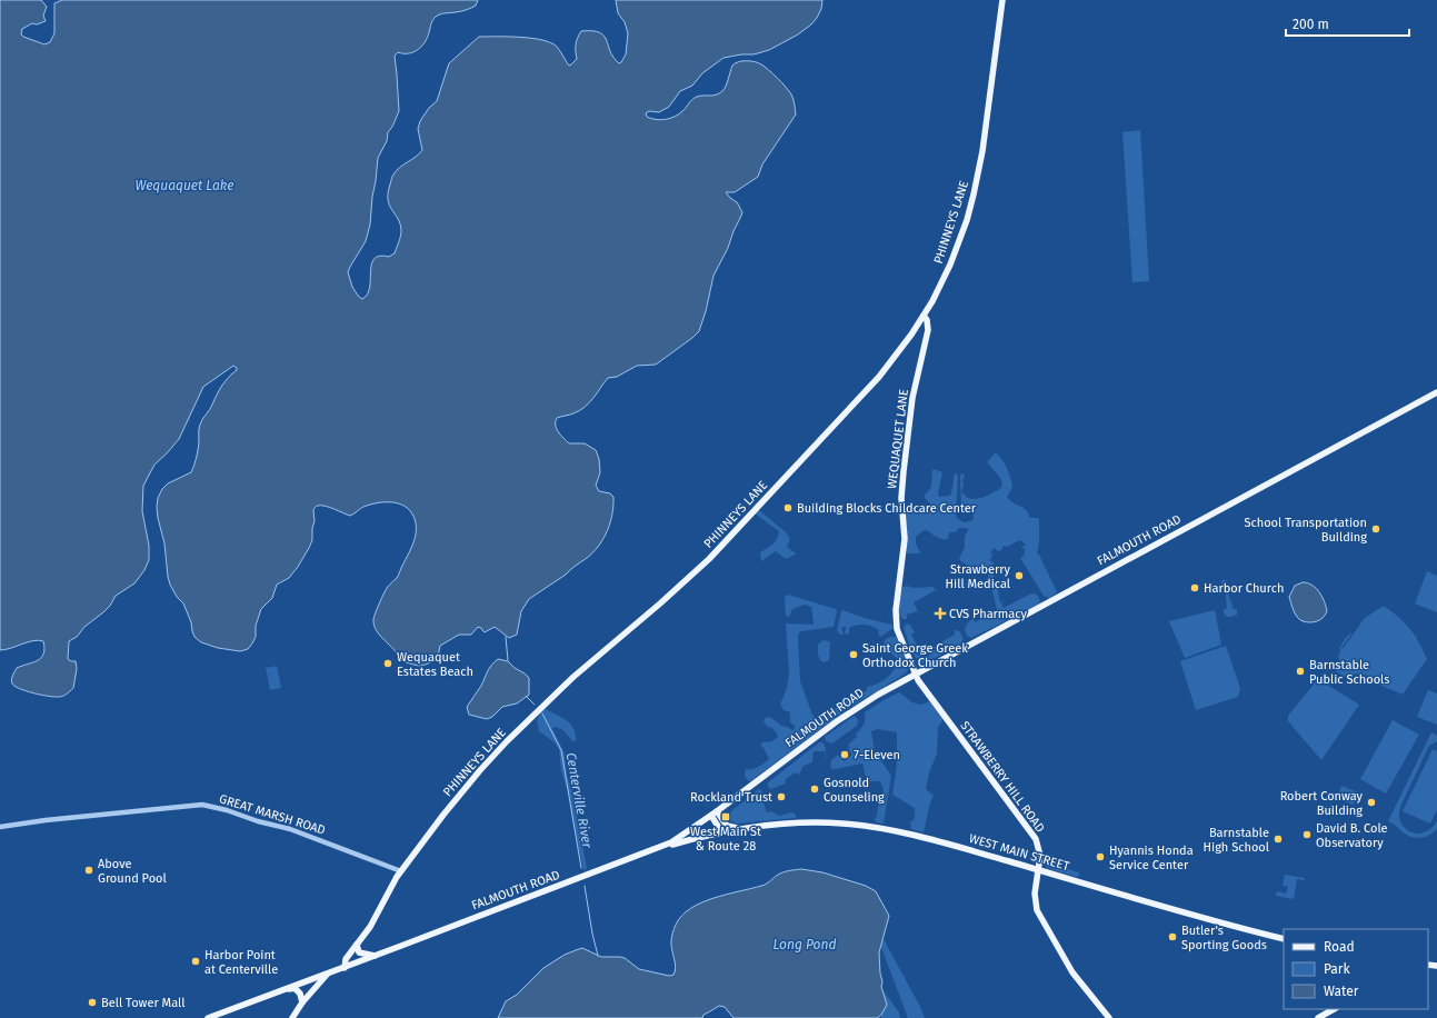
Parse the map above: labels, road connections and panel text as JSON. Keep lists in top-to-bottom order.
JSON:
{
  "streets": {
    "main road": [
      "PHINNEYS LANE",
      "WEQUAQUET LANE",
      "FALMOUTH ROAD",
      "STRAWBERRY HILL ROAD",
      "WEST MAIN STREET"
    ],
    "street": ["GREAT MARSH ROAD"]
  },
  "crossings": [
    ["PHINNEYS LANE", "WEQUAQUET LANE"],
    ["PHINNEYS LANE", "FALMOUTH ROAD"],
    ["PHINNEYS LANE", "GREAT MARSH ROAD"],
    ["WEQUAQUET LANE", "STRAWBERRY HILL ROAD"],
    ["FALMOUTH ROAD", "STRAWBERRY HILL ROAD"],
    ["FALMOUTH ROAD", "WEST MAIN STREET"],
    ["STRAWBERRY HILL ROAD", "WEST MAIN STREET"]
  ],
  "water": ["Wequaquet Lake", "Centerville River", "Long Pond"],
  "places": {
    "other": [
      "Building Blocks Childcare Center",
      "School Transportation Building",
      "Strawberry Hill Medical",
      "Harbor Church",
      "Saint George Greek Orthodox Church",
      "Wequaquet Estates Beach",
      "Barnstable Public Schools",
      "7-Eleven",
      "Gosnold Counseling",
      "Rockland Trust",
      "Robert Conway Building",
      "David B. Cole Observatory",
      "Barnstable High School",
      "Hyannis Honda Service Center",
      "Above Ground Pool",
      "Butler's Sporting Goods",
      "Harbor Point at Centerville",
      "Bell Tower Mall"
    ],
    "health": ["CVS Pharmacy"],
    "transit": ["West Main St & Route 28"]
  },
  "legend": ["Road", "Park", "Water"],
  "scale_bar": "200 m"
}
